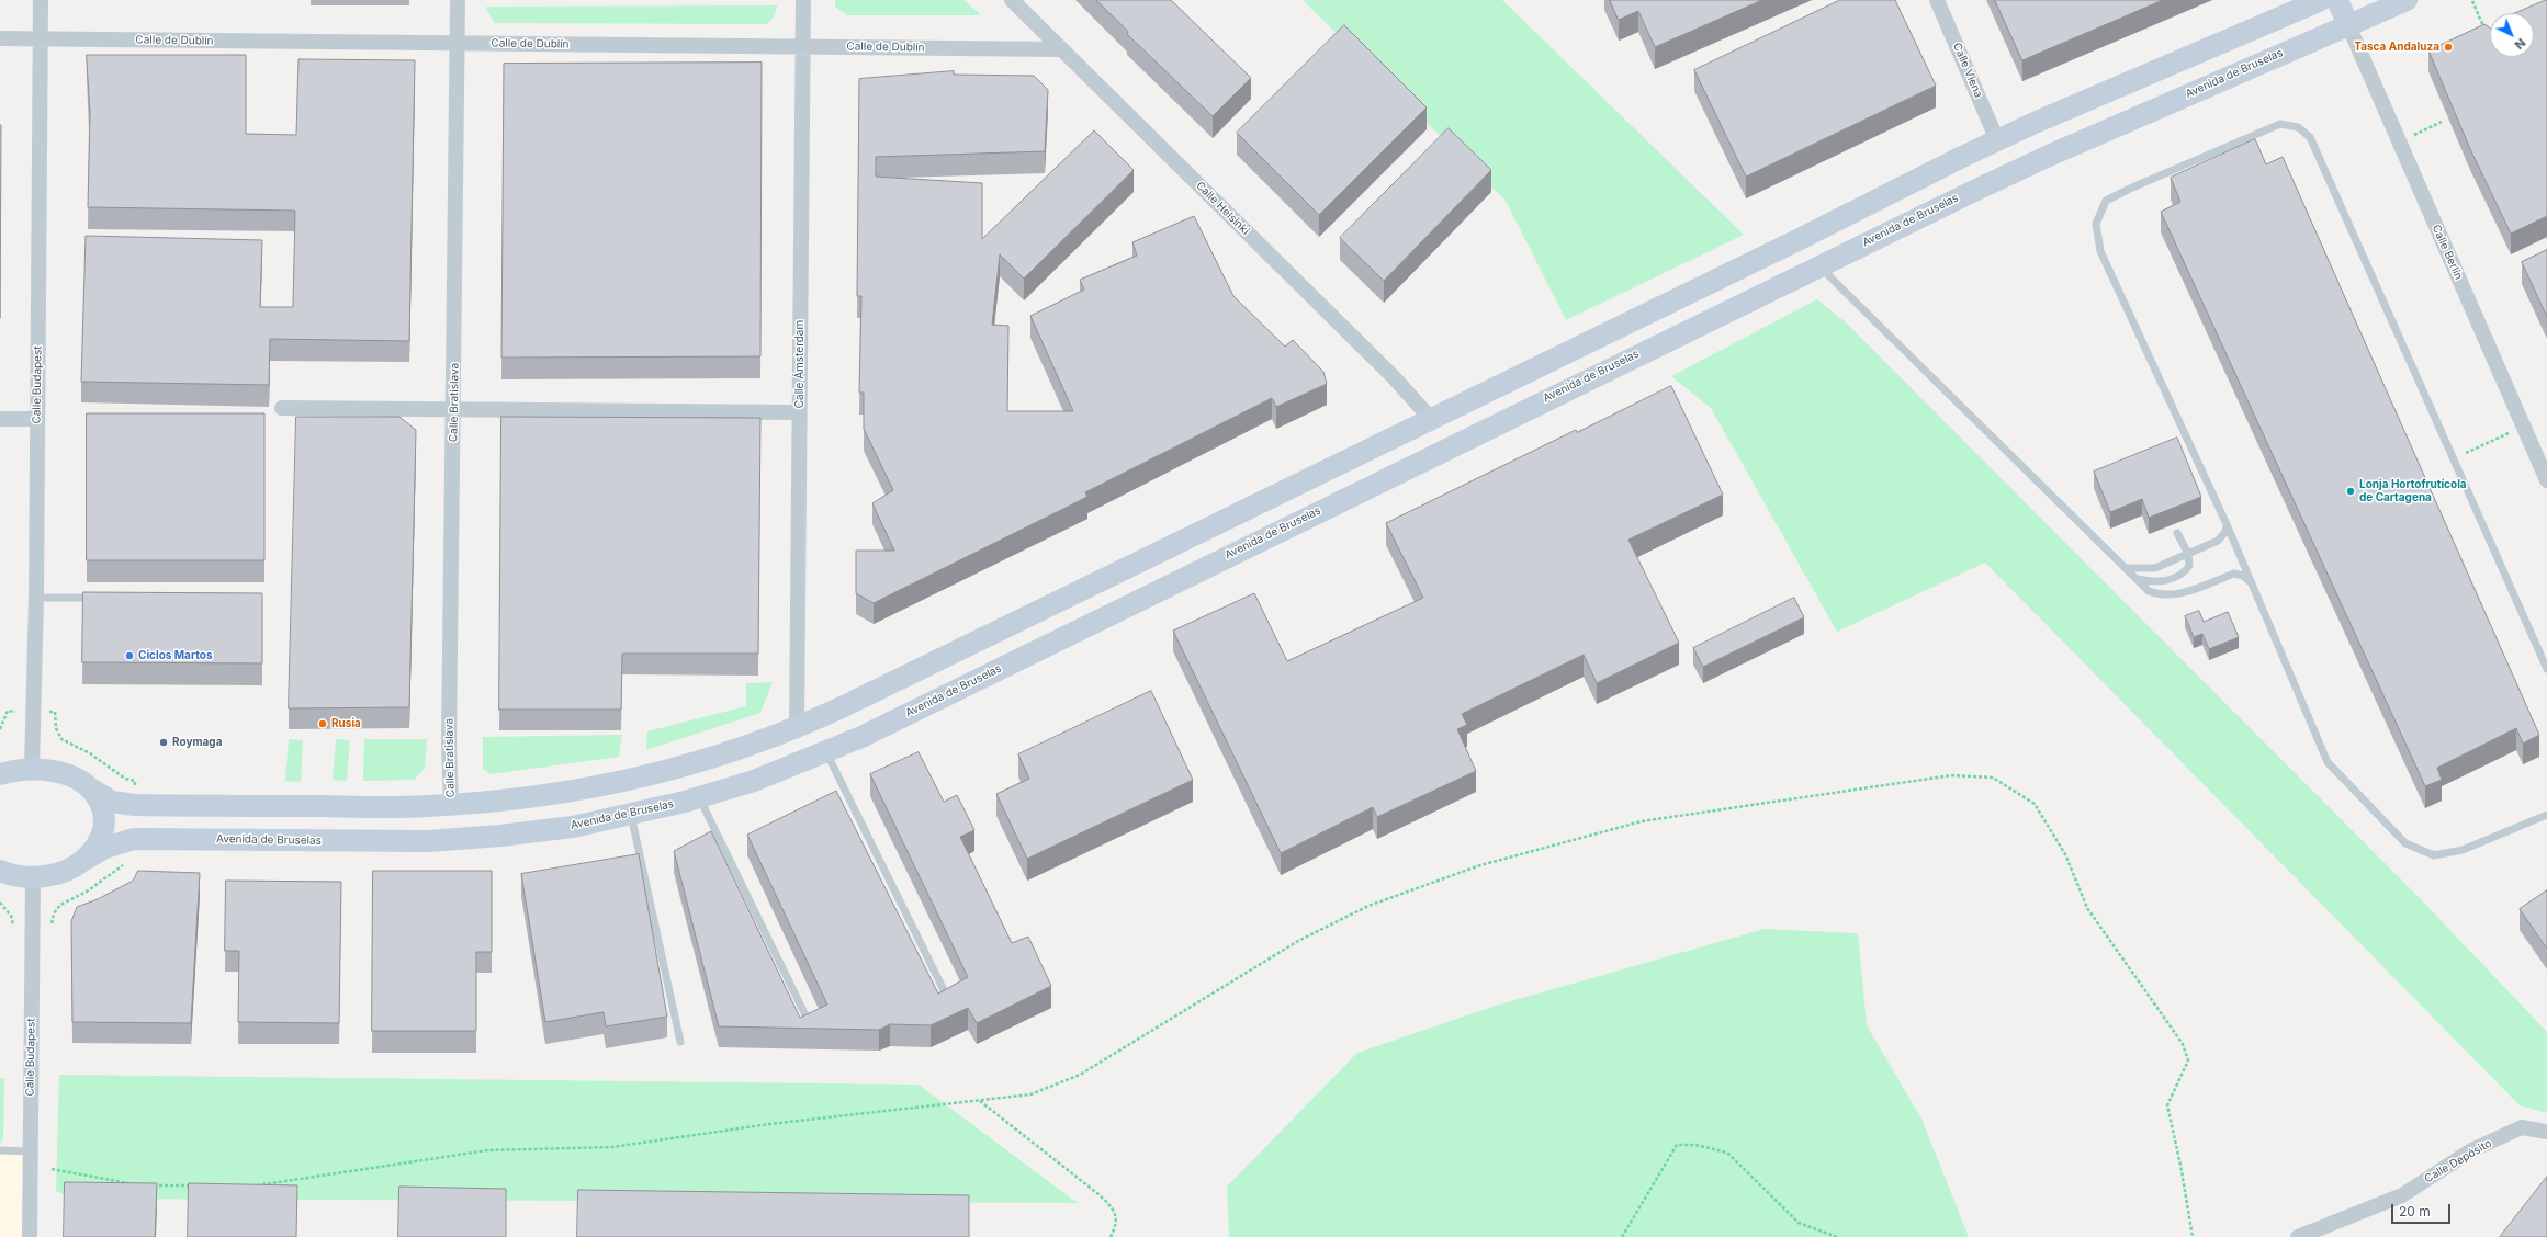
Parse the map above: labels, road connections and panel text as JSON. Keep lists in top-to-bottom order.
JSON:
{
  "streets": {
    "main road": ["Avenida de Bruselas"],
    "street": [
      "Calle de Dublín",
      "Calle Viena",
      "Calle Helsinki",
      "Calle Berlín",
      "Calle Ámsterdam",
      "Calle Budapest",
      "Calle Bratislava",
      "Calle Depósito"
    ]
  },
  "crossings": [
    ["Calle de Dublín", "Calle Helsinki"],
    ["Calle de Dublín", "Calle Ámsterdam"],
    ["Calle de Dublín", "Calle Budapest"],
    ["Calle de Dublín", "Calle Bratislava"],
    ["Avenida de Bruselas", "Calle Berlín"],
    ["Avenida de Bruselas", "Calle Budapest"]
  ],
  "places": [
    "Tasca Andaluza",
    "Lonja Hortofrutícola de Cartagena",
    "Ciclos Martos",
    "Rusia",
    "Roymaga"
  ],
  "scale_bar": "20 m",
  "north": "bottom right"
}
